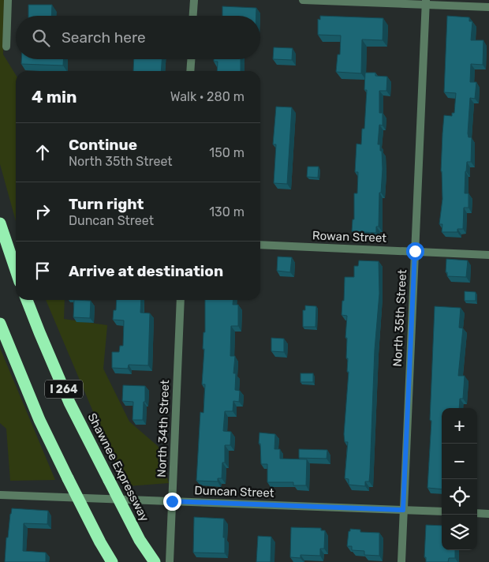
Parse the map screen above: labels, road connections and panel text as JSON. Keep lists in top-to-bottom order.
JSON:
{
  "streets": {
    "highway": ["I 264", "Shawnee Expressway"],
    "street": [
      "Rowan Street",
      "North 35th Street",
      "North 34th Street",
      "Duncan Street"
    ]
  },
  "crossings": [
    ["Rowan Street", "North 35th Street"],
    ["North 35th Street", "Duncan Street"],
    ["North 34th Street", "Duncan Street"]
  ],
  "page": {
    "search": "Search here",
    "heading": ["4 min", "Walk · 280 m"],
    "list": [
      ["Continue", "North 35th Street", "150 m"],
      ["Turn right", "Duncan Street", "130 m"],
      "Arrive at destination"
    ],
    "map_buttons": ["+", "−"]
  }
}
